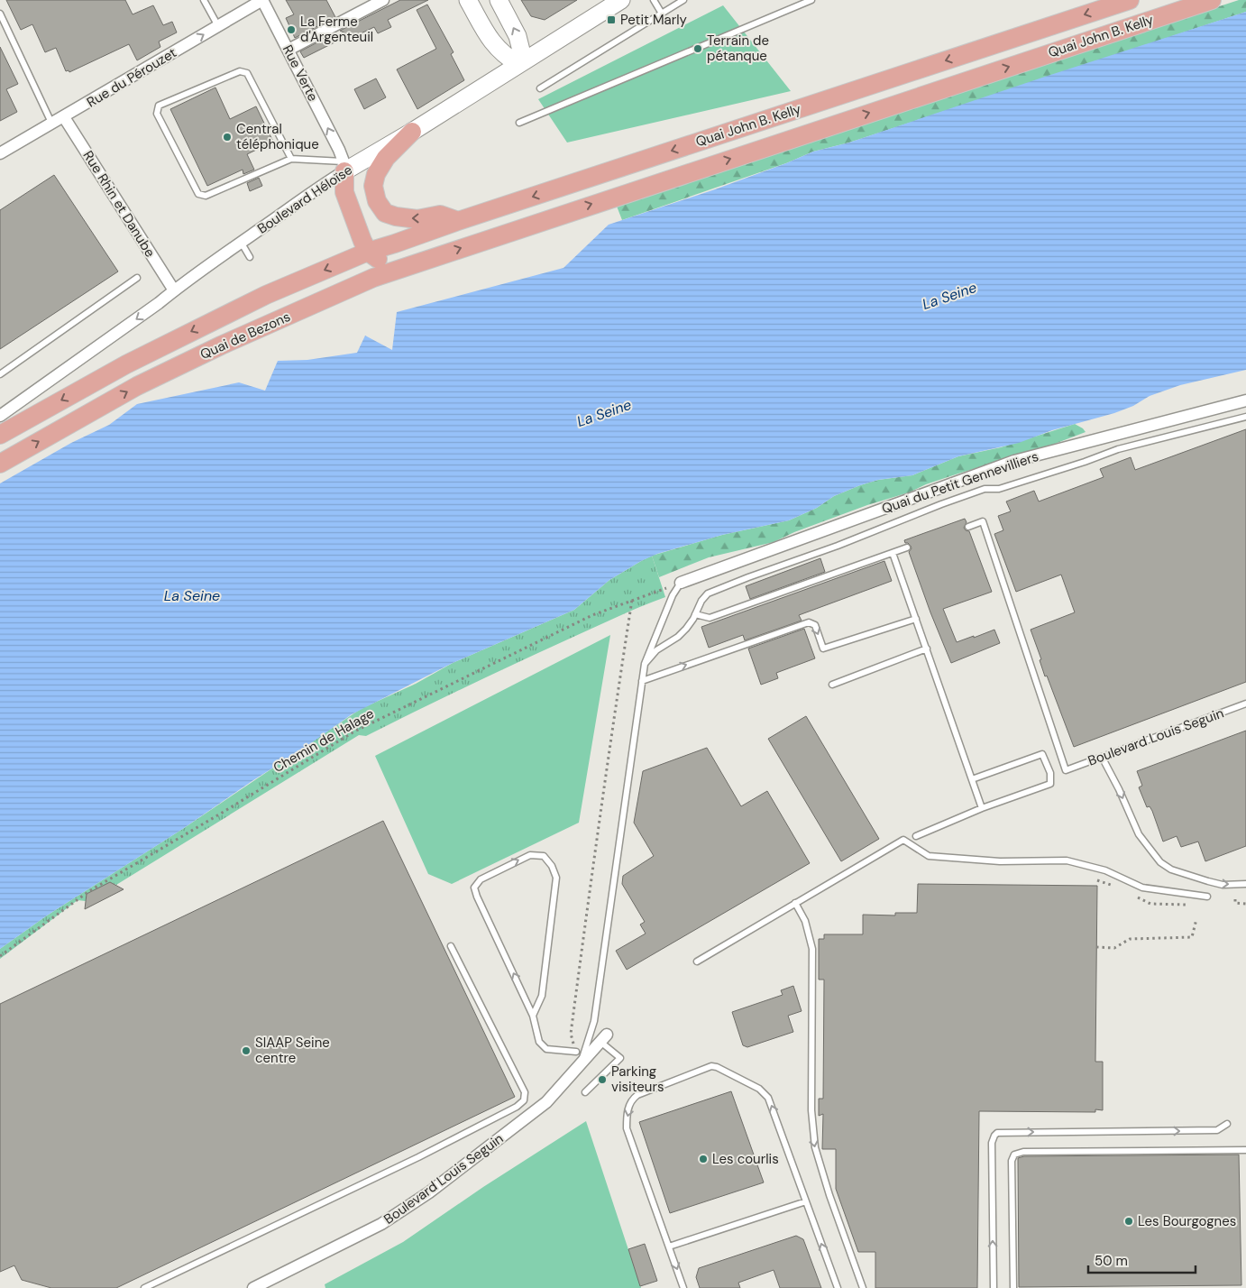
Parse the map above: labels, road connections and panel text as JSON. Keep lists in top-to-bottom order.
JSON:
{
  "streets": {
    "main road": ["Quai John B. Kelly", "Boulevard Héloïse", "Quai de Bezons"],
    "street": [
      "Rue Verte",
      "Rue du Pérouzet",
      "Rue Rhin et Danube",
      "Quai du Petit Gennevilliers",
      "Boulevard Louis Seguin"
    ],
    "path": ["Chemin de Halage"]
  },
  "crossings": [
    ["Quai John B. Kelly", "Quai de Bezons"],
    ["Rue Verte", "Rue du Pérouzet"],
    ["Rue Verte", "Boulevard Héloïse"],
    ["Rue du Pérouzet", "Rue Rhin et Danube"],
    ["Boulevard Héloïse", "Rue Rhin et Danube"],
    ["Quai du Petit Gennevilliers", "Chemin de Halage"]
  ],
  "one_way": ["Rue Verte", "Rue du Pérouzet"],
  "water": ["La Seine"],
  "places": {
    "transit": ["Petit Marly"],
    "other": [
      "La Ferme d'Argenteuil",
      "Terrain de pétanque",
      "Central téléphonique",
      "SIAAP Seine centre",
      "Parking visiteurs",
      "Les courlis",
      "Les Bourgognes"
    ]
  },
  "scale_bar": "50 m"
}
